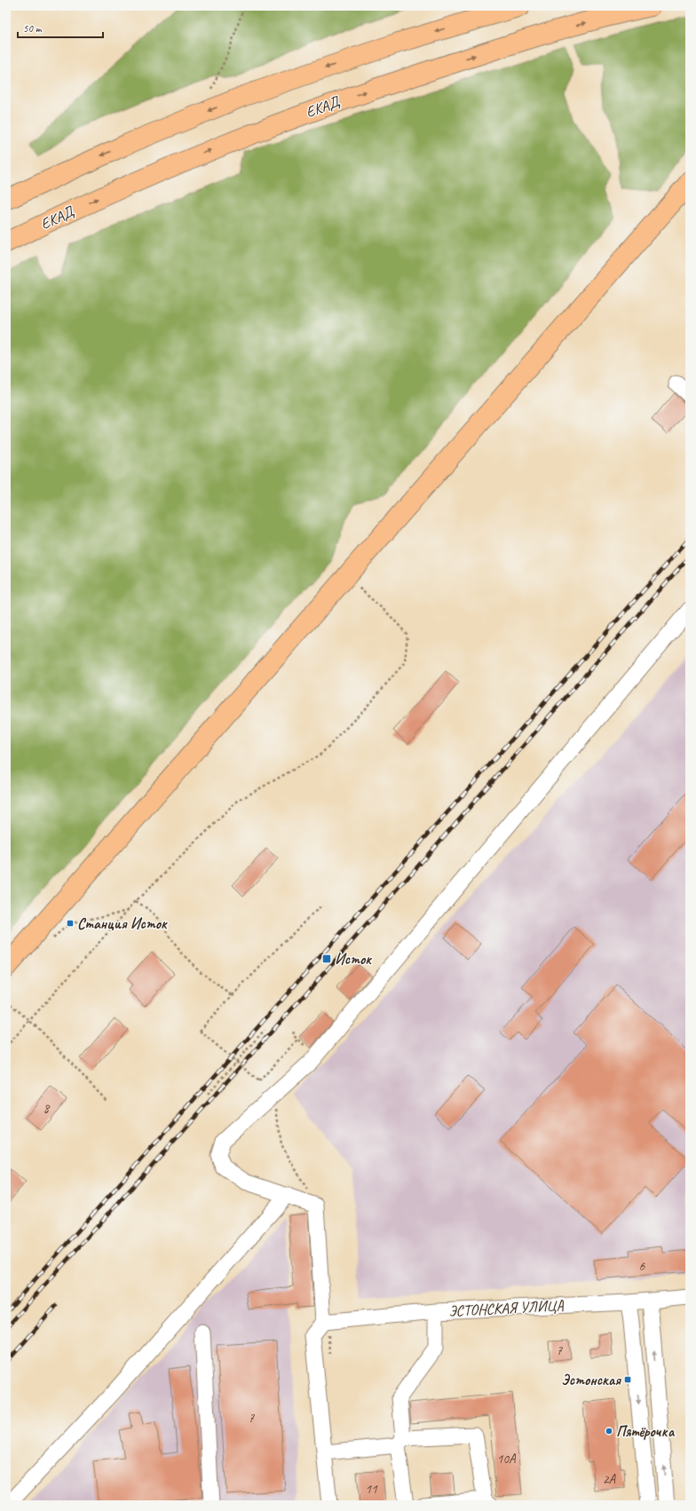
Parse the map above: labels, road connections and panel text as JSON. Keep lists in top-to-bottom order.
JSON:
{
  "streets": {
    "main road": ["ЕКАД"],
    "street": ["ЭСТОНСКАЯ УЛИЦА"]
  },
  "places": {
    "transit": ["Станция Исток", "Исток", "Эстонская"],
    "other": ["Пятёрочка"]
  },
  "house_numbers": [
    "8",
    "6",
    "7",
    "7",
    "10А",
    "2А",
    "11"
  ],
  "scale_bar": "50 m"
}
